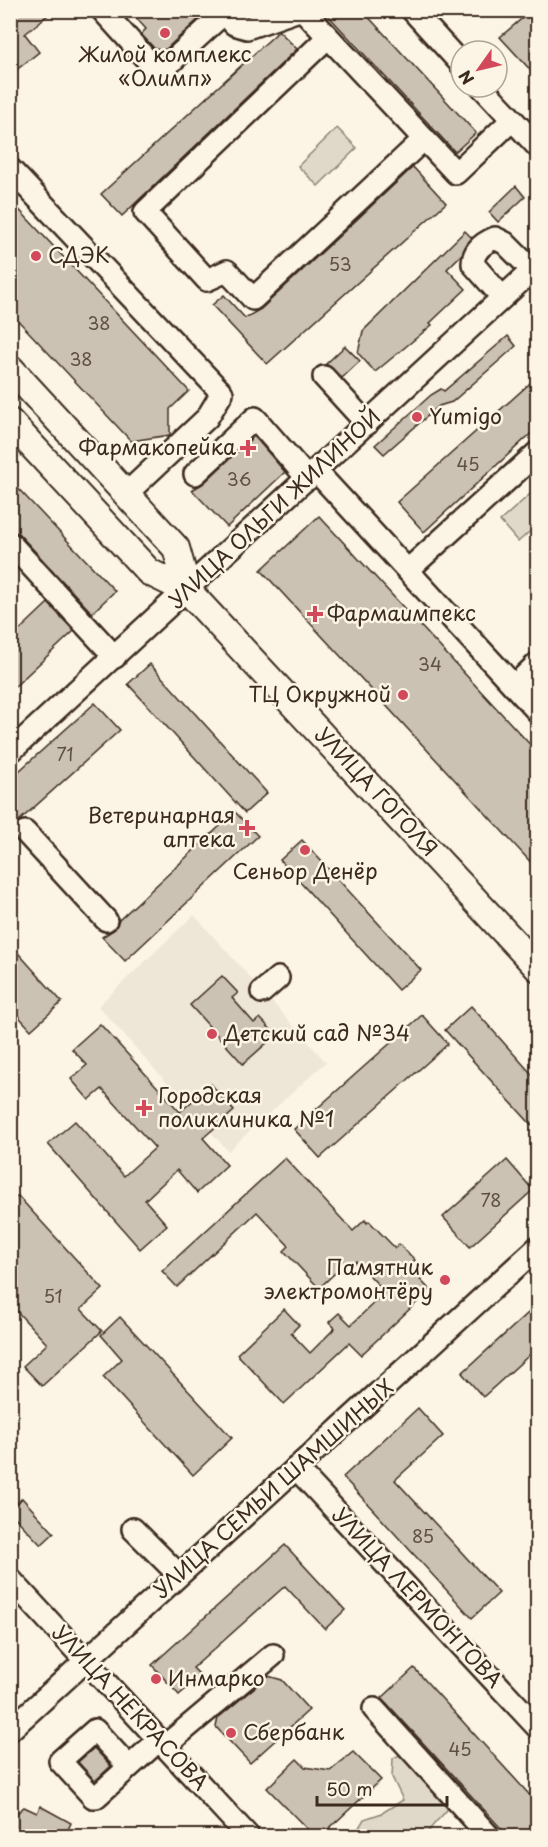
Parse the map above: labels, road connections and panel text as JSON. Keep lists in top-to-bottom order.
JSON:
{
  "streets": {
    "main road": ["УЛИЦА ГОГОЛЯ"],
    "street": [
      "УЛИЦА ОЛЬГИ ЖИЛИНОЙ",
      "УЛИЦА СЕМЬИ ШАМШИНЫХ",
      "УЛИЦА ЛЕРМОНТОВА",
      "УЛИЦА НЕКРАСОВА"
    ]
  },
  "crossings": [
    ["УЛИЦА ОЛЬГИ ЖИЛИНОЙ", "УЛИЦА ГОГОЛЯ"],
    ["УЛИЦА СЕМЬИ ШАМШИНЫХ", "УЛИЦА ЛЕРМОНТОВА"],
    ["УЛИЦА СЕМЬИ ШАМШИНЫХ", "УЛИЦА НЕКРАСОВА"]
  ],
  "places": {
    "other": [
      "Жилой комплекс «Олимп»",
      "СДЭК",
      "Yumigo",
      "ТЦ Окружной",
      "Сеньор Денёр",
      "Детский сад №34",
      "Памятник электромонтёру",
      "Инмарко",
      "Сбербанк"
    ],
    "health": [
      "Фармакопейка",
      "Фармаимпекс",
      "Ветеринарная аптека",
      "Городская поликлиника №1"
    ]
  },
  "house_numbers": [
    "53",
    "38",
    "38",
    "45",
    "36",
    "34",
    "71",
    "78",
    "51",
    "85",
    "45"
  ],
  "scale_bar": "50 m",
  "north": "bottom left"
}
